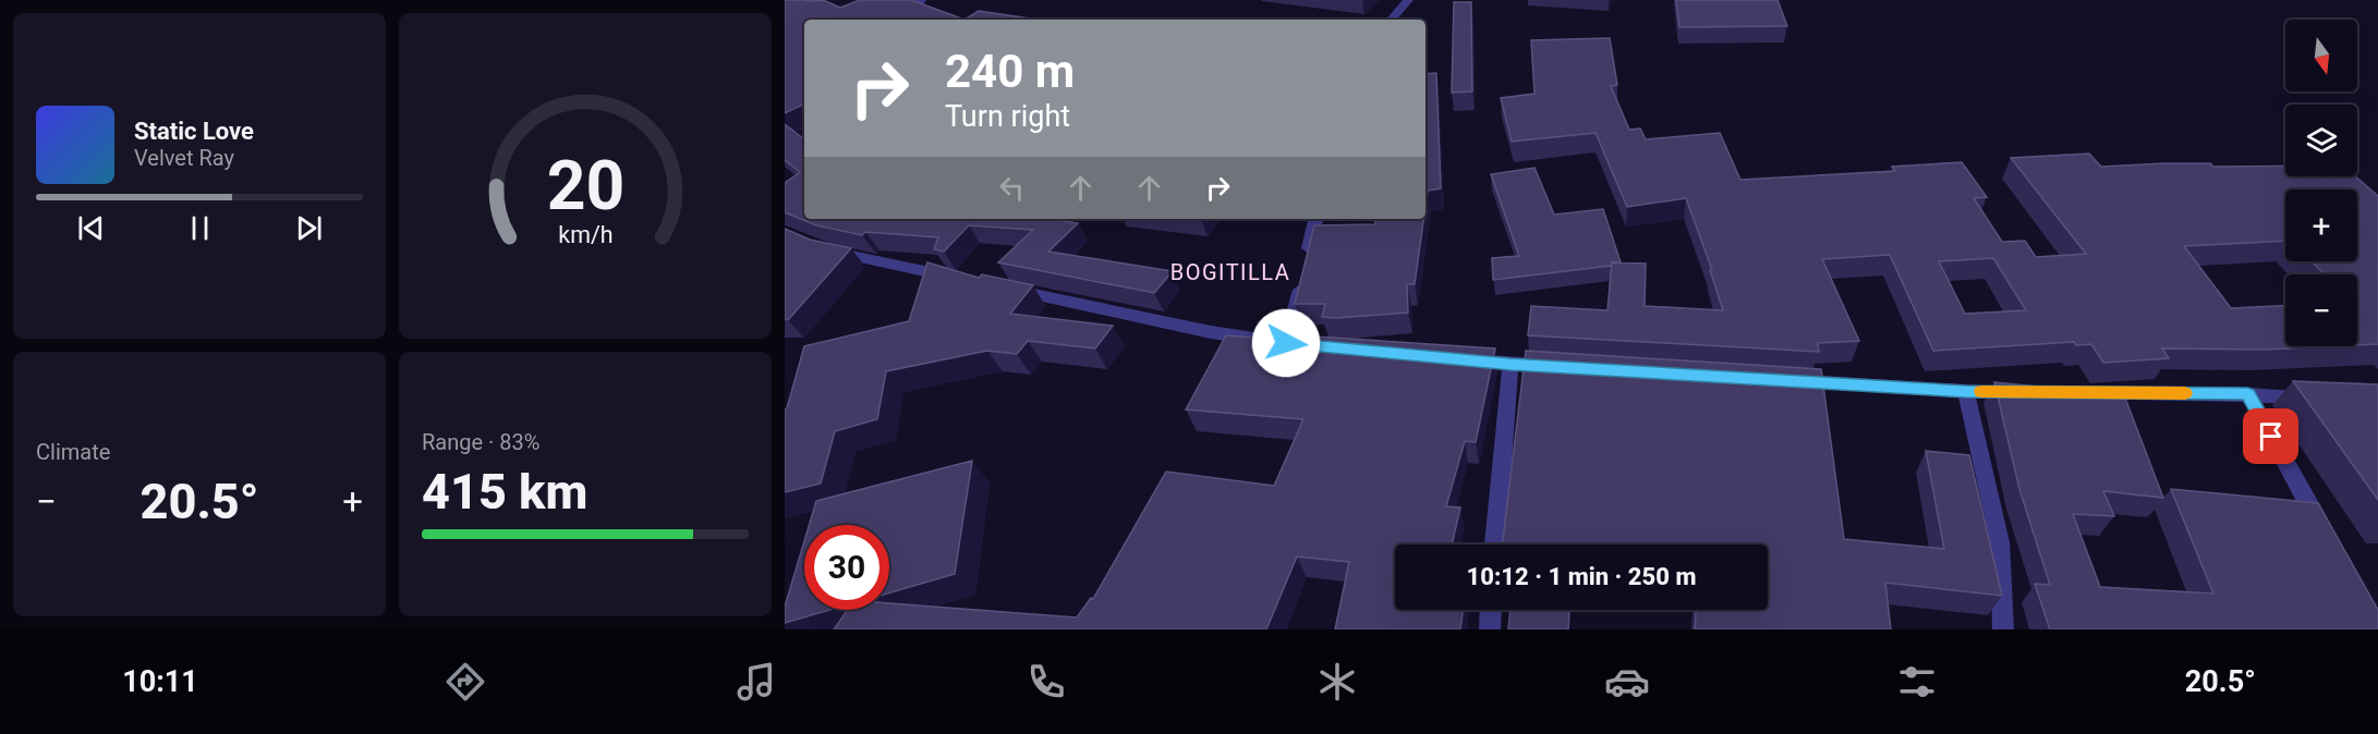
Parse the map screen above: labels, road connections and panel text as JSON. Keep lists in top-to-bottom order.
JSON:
{
  "districts": ["BOGITILLA"],
  "north": "bottom",
  "page": {
    "map_buttons": ["+", "−"],
    "turn": ["240 m", "Turn right"],
    "song": ["Static Love", "Velvet Ray"],
    "tile": [
      "Climate",
      ["Range · 83%", "415 km"]
    ],
    "heat": ["−", "20.5°", "+"],
    "limit": "30",
    "trip": "10:12 · 1 min · 250 m",
    "tabs": ["10:11", "20.5°"],
    "gauge": ["20", "km/h"]
  }
}
